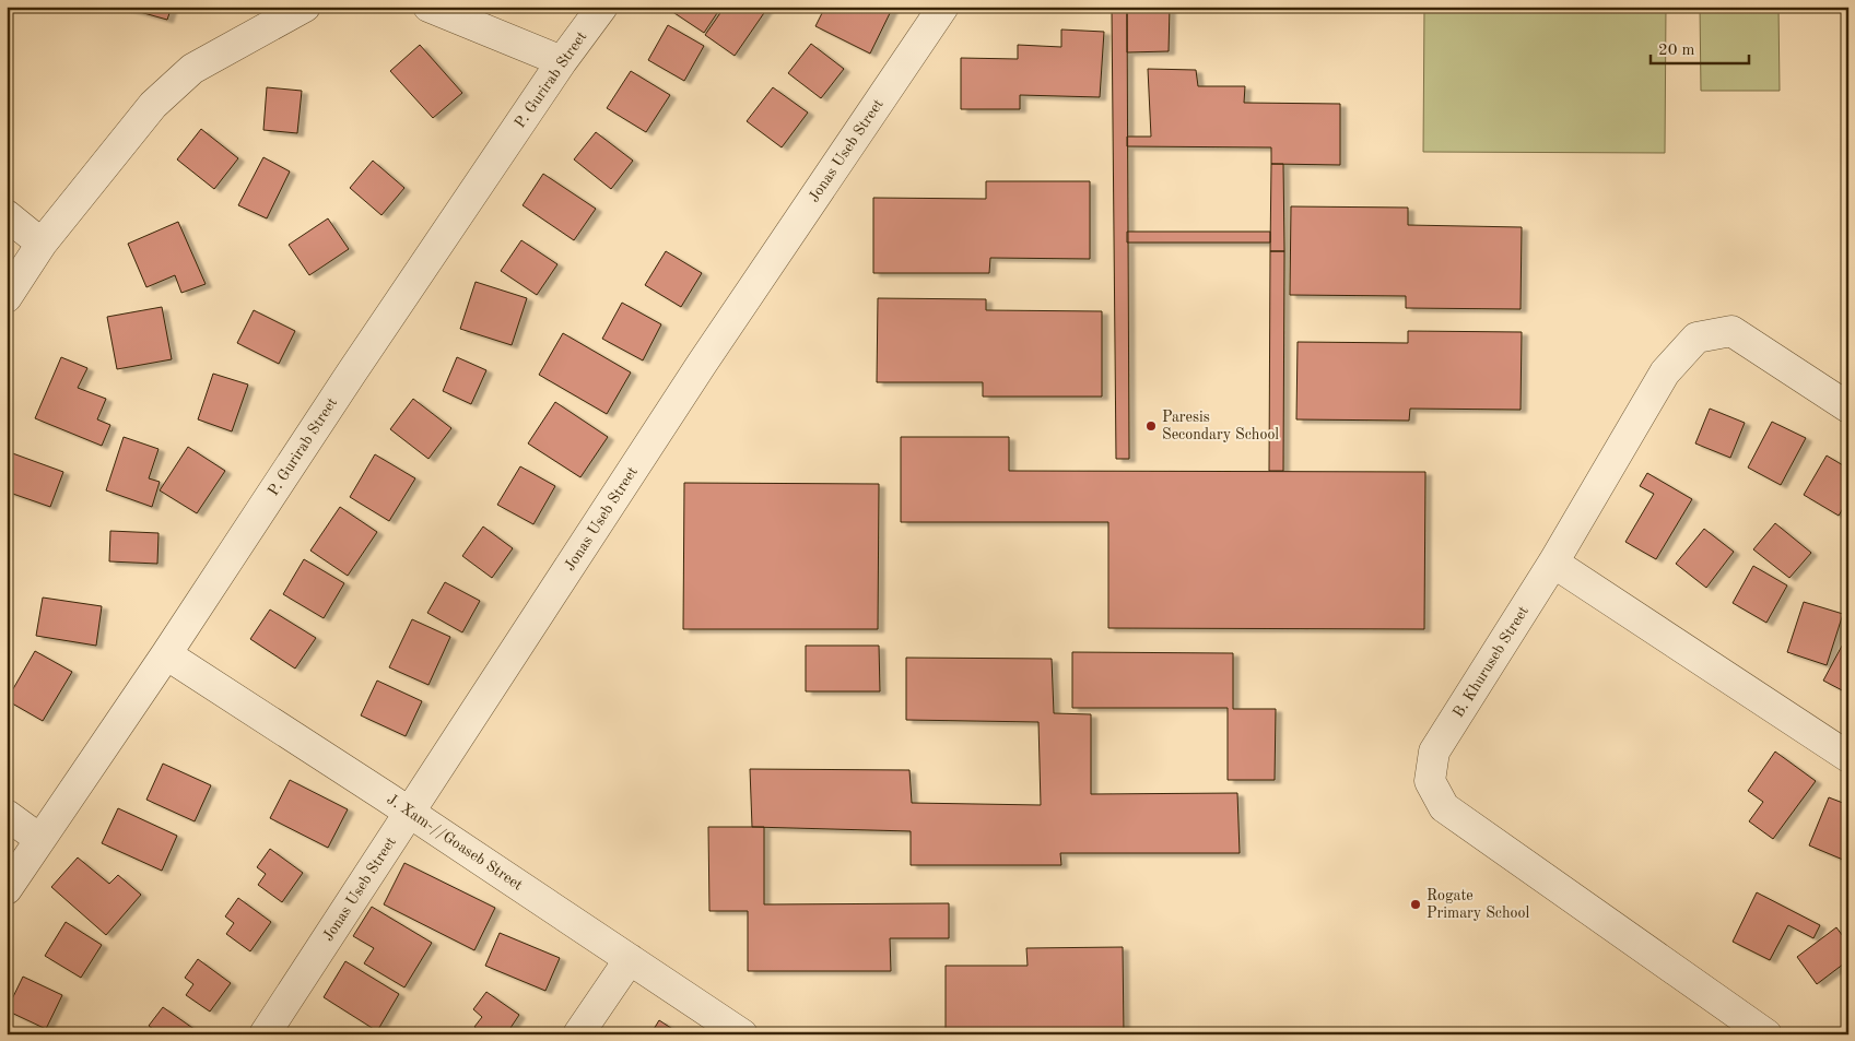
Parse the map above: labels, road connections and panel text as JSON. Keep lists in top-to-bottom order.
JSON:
{
  "streets": {
    "street": [
      "P. Gurirab Street",
      "Jonas Useb Street",
      "B. Khuruseb Street",
      "J. Xam-//Goaseb Street"
    ]
  },
  "crossings": [
    ["P. Gurirab Street", "J. Xam-//Goaseb Street"],
    ["Jonas Useb Street", "J. Xam-//Goaseb Street"]
  ],
  "places": ["Paresis Secondary School", "Rogate Primary School"],
  "scale_bar": "20 m"
}
